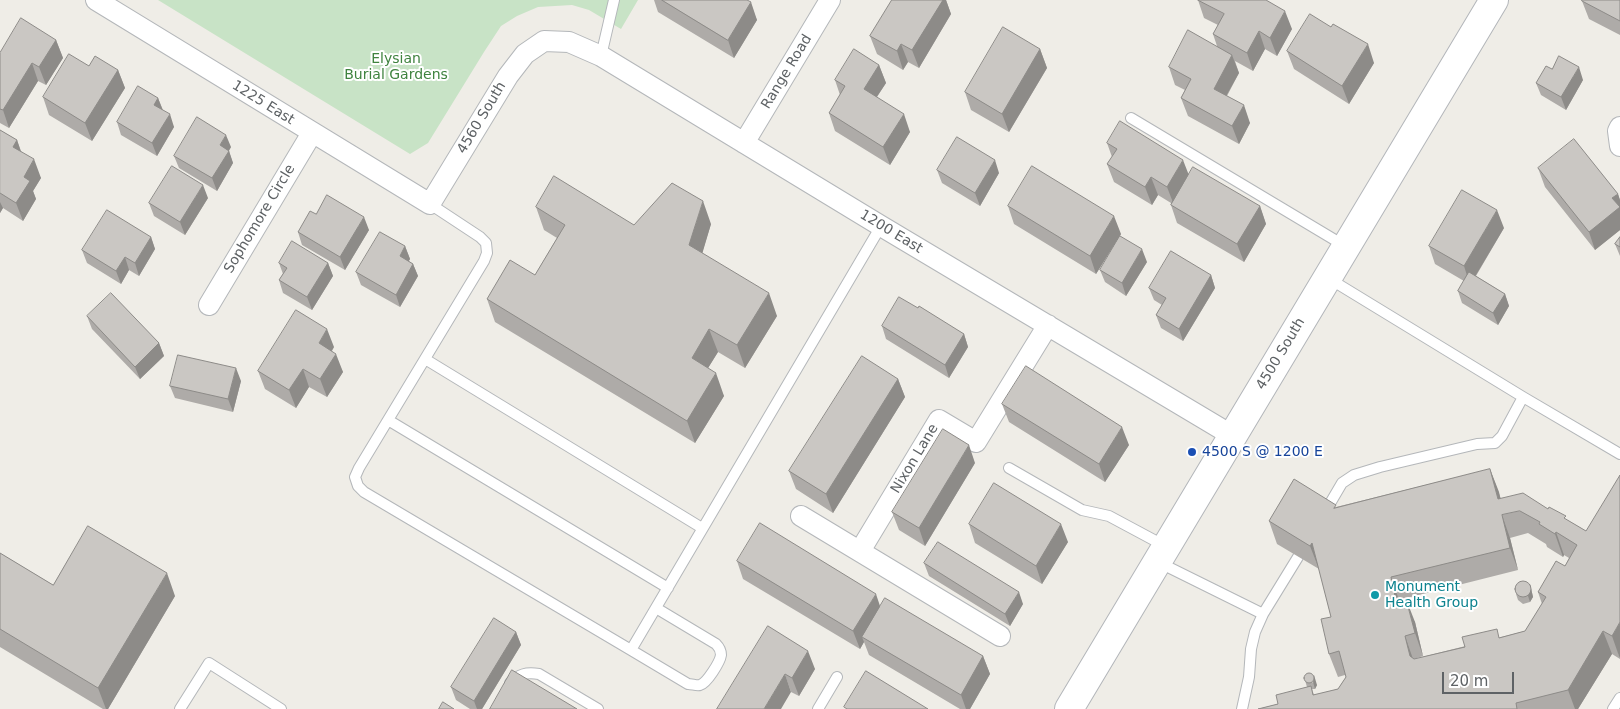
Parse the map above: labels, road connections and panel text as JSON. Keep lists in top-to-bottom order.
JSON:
{
  "streets": {
    "main road": ["4500 South"],
    "street": [
      "Range Road",
      "1225 East",
      "4560 South",
      "Sophomore Circle",
      "1200 East",
      "Nixon Lane"
    ]
  },
  "crossings": [
    ["Range Road", "1200 East"],
    ["1225 East", "4560 South"],
    ["1225 East", "Sophomore Circle"],
    ["4560 South", "1200 East"],
    ["1200 East", "4500 South"],
    ["1200 East", "Nixon Lane"]
  ],
  "parks": ["Elysian Burial Gardens"],
  "places": ["4500 S @ 1200 E", "Monument Health Group"],
  "scale_bar": "20 m"
}
